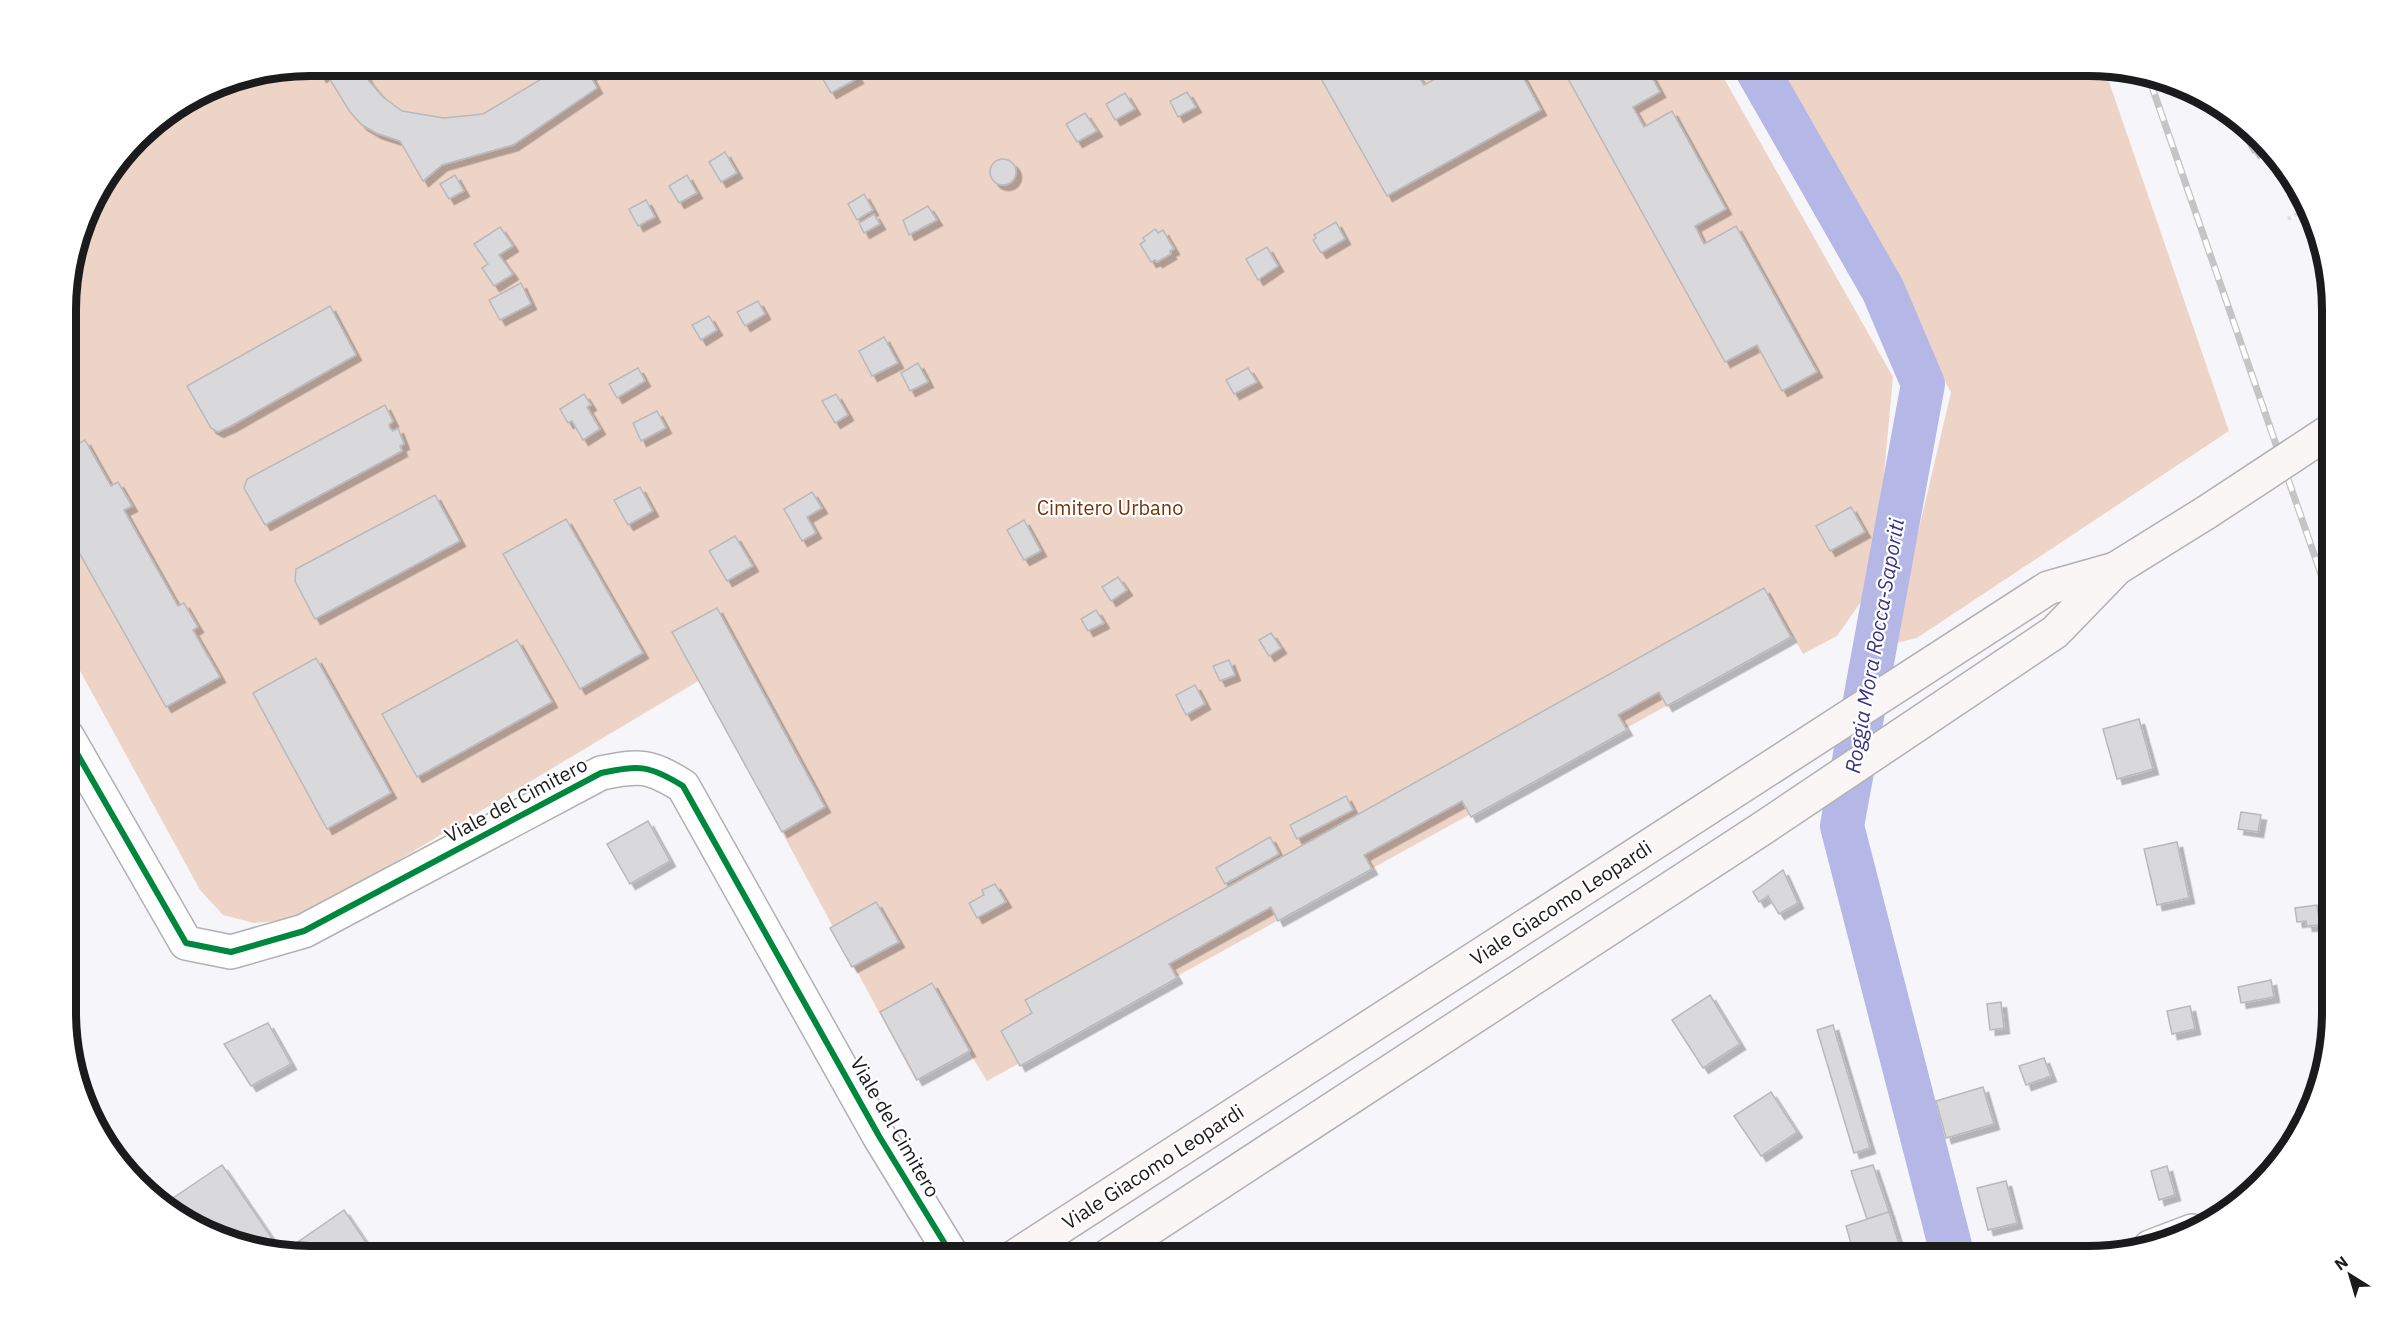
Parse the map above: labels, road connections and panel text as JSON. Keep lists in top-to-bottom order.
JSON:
{
  "streets": {
    "main road": ["Viale Giacomo Leopardi"],
    "street": ["Viale del Cimitero"]
  },
  "water": ["Roggia Mora Rocca-Saporiti"],
  "parks": ["Cimitero Urbano"],
  "north": "top left"
}
